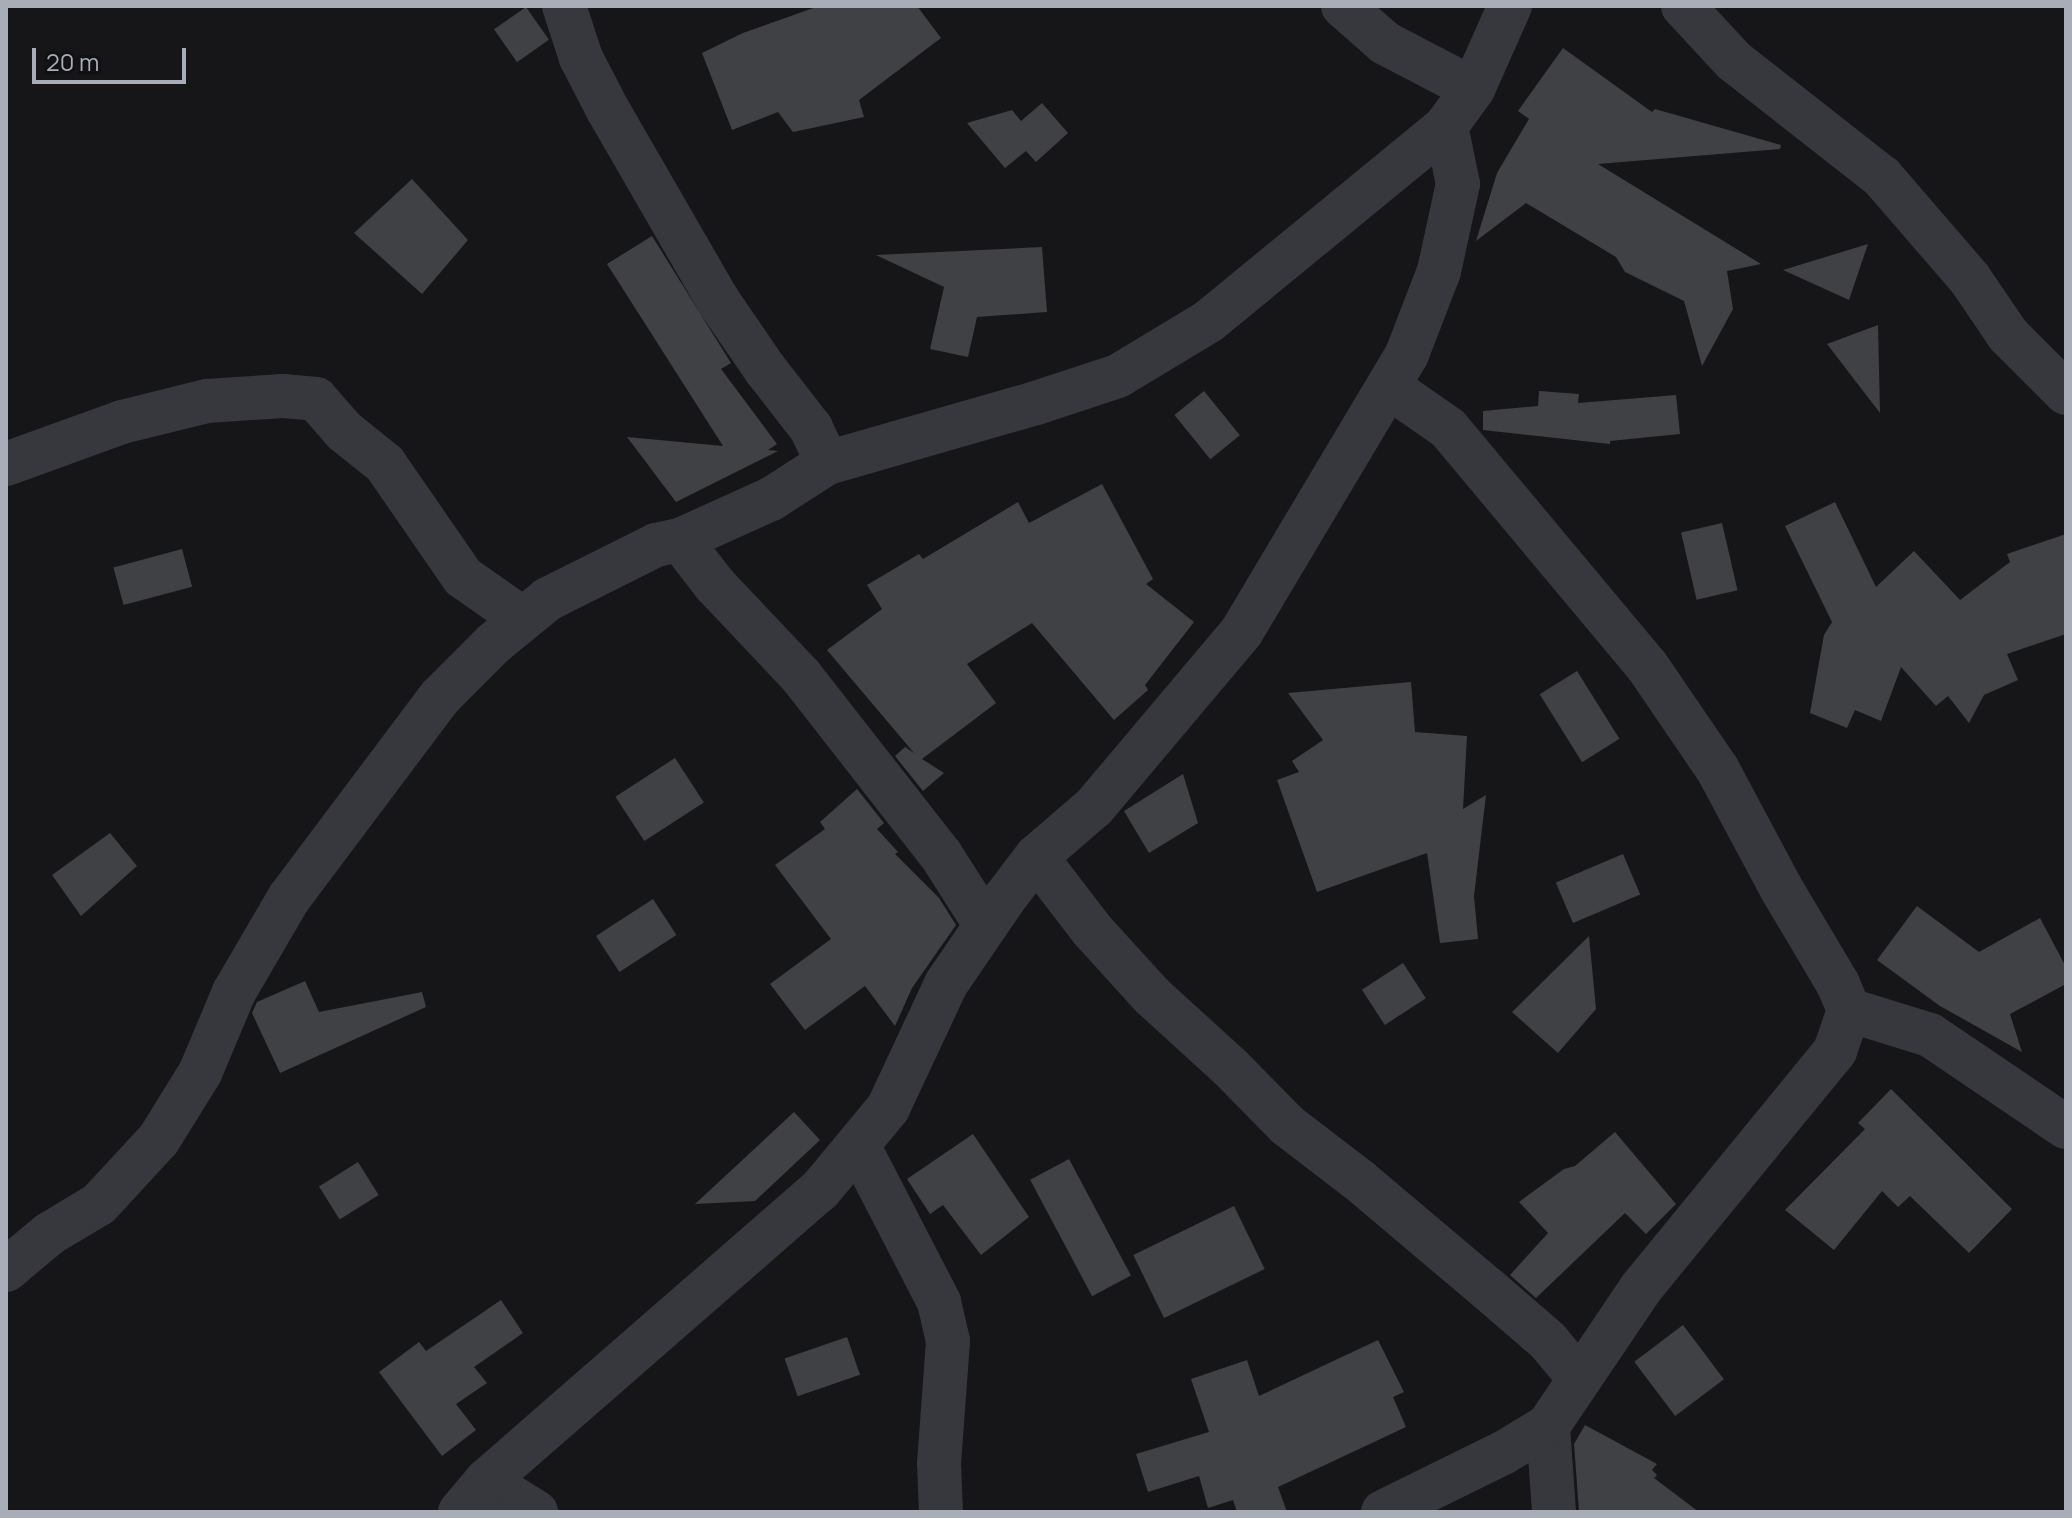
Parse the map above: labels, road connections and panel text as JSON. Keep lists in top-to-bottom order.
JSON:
{
  "scale_bar": "20 m"
}
